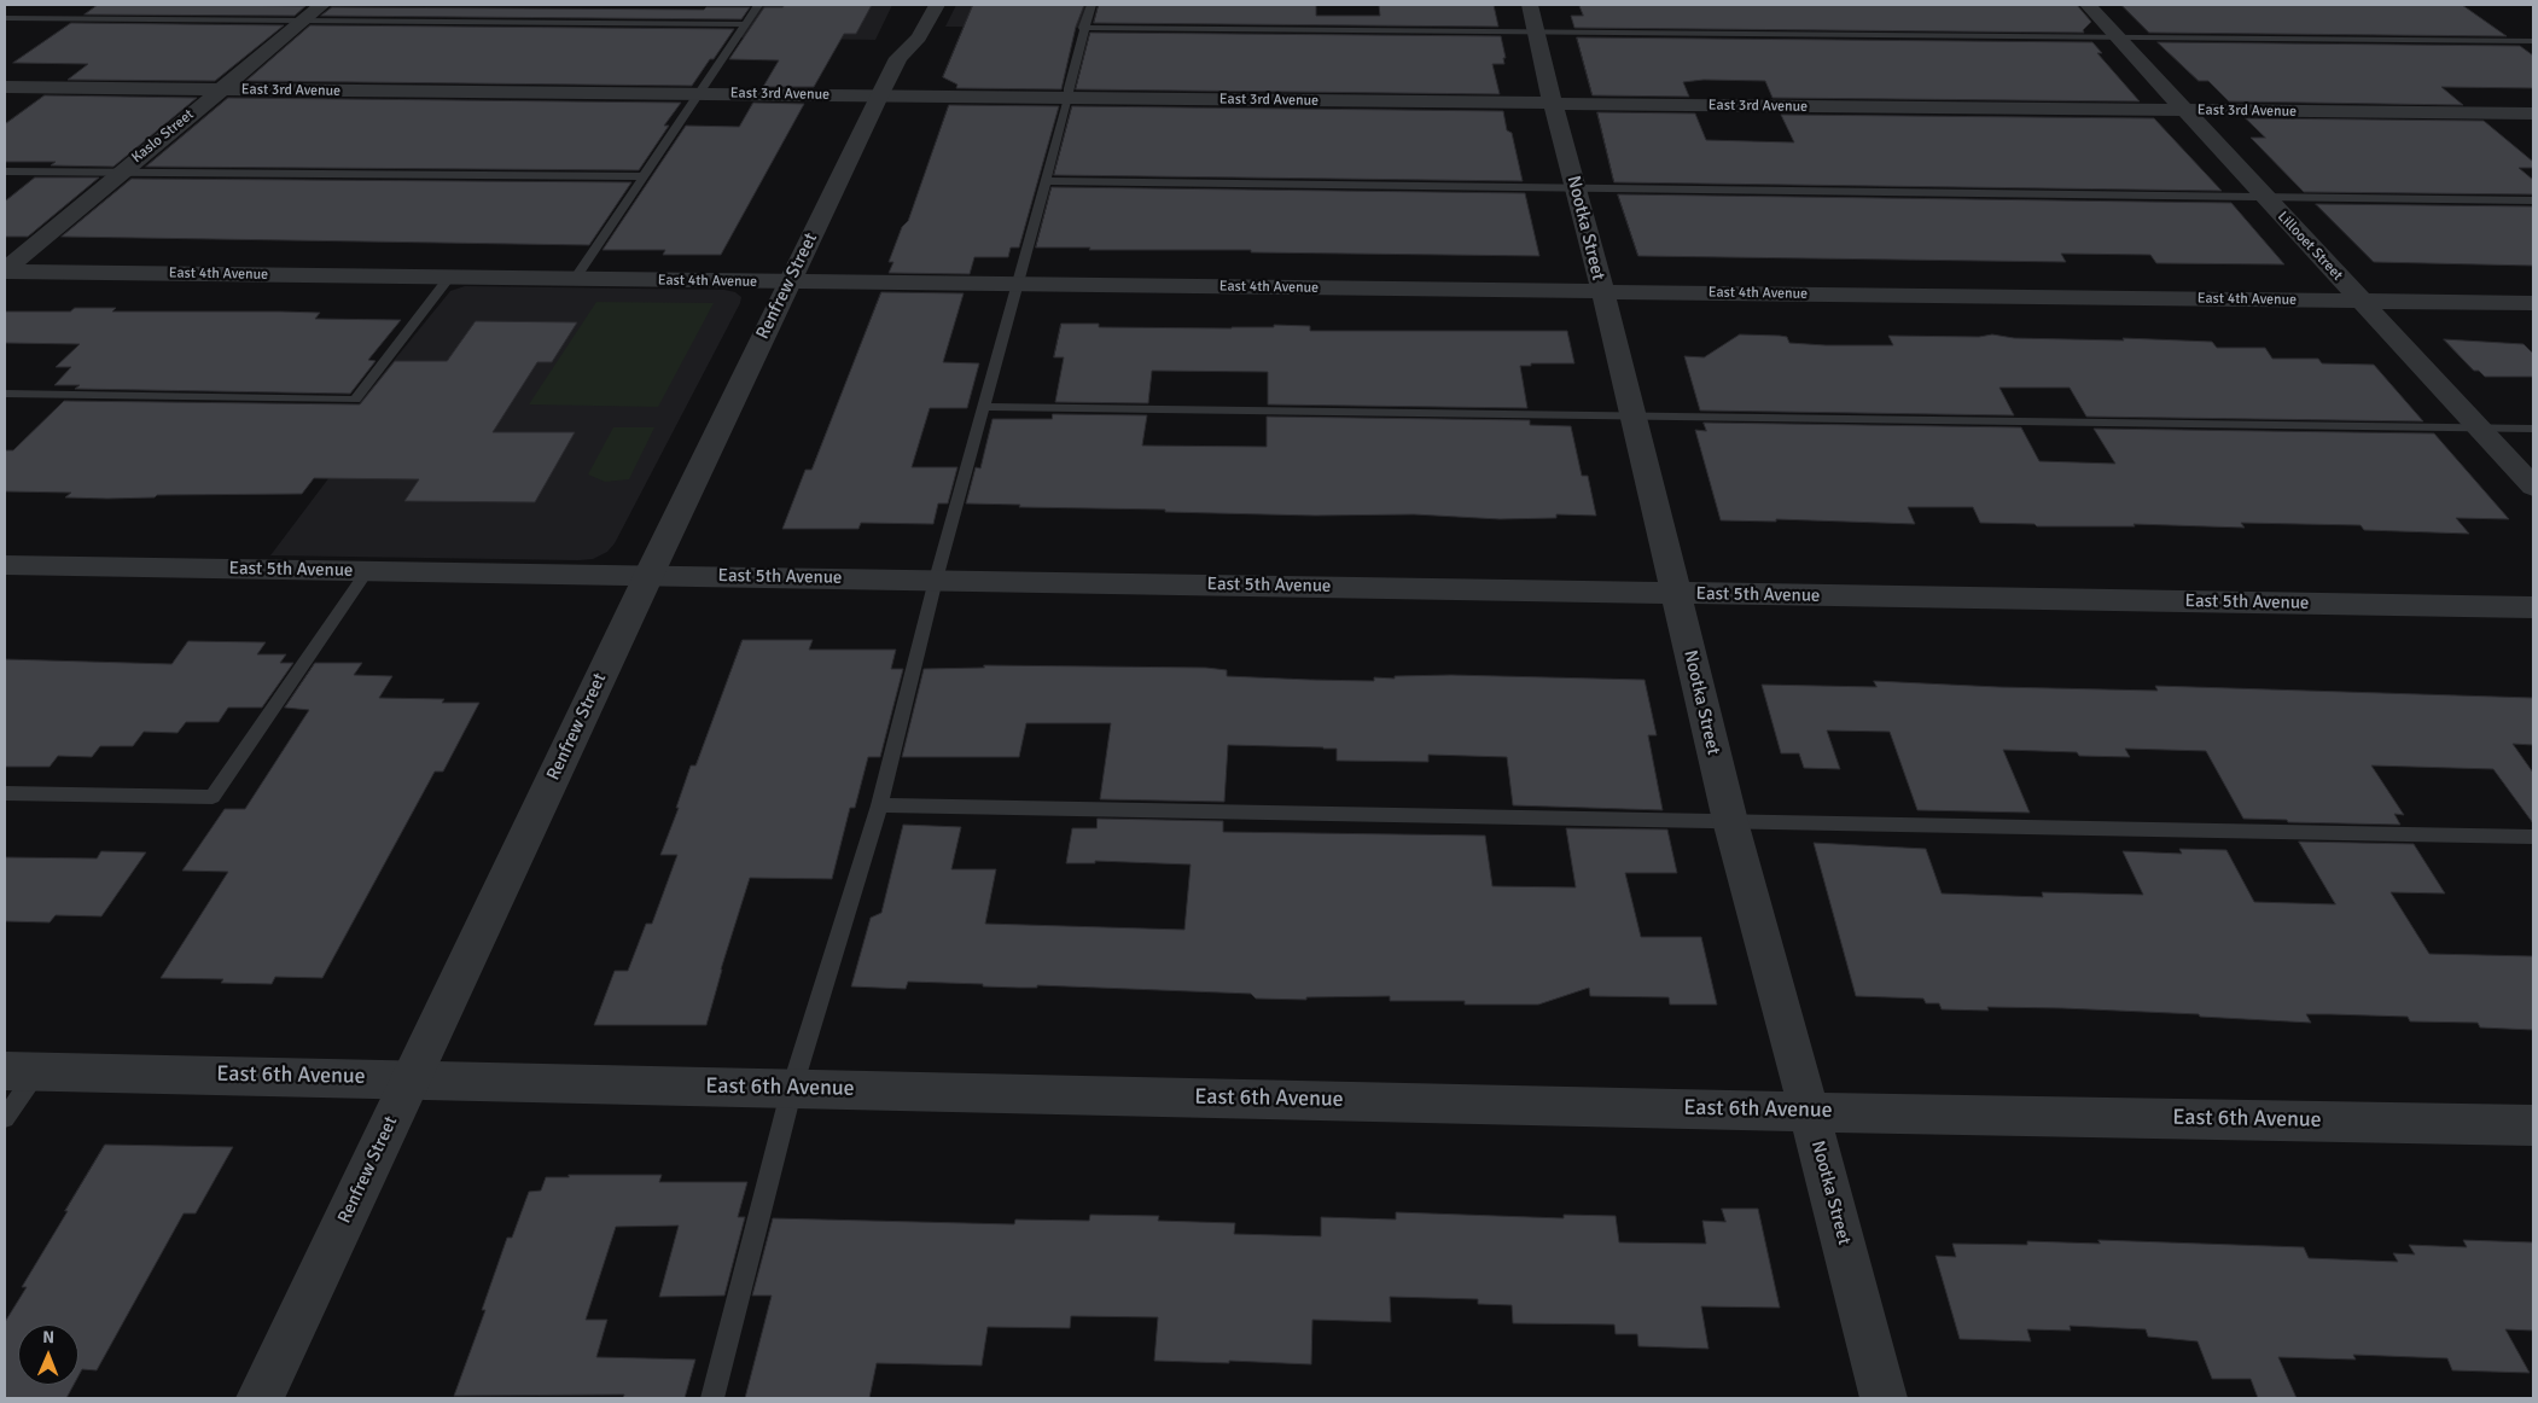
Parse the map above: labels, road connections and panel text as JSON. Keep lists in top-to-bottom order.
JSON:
{
  "streets": {
    "street": [
      "East 3rd Avenue",
      "Kaslo Street",
      "Nootka Street",
      "Lillooet Street",
      "East 4th Avenue",
      "Renfrew Street",
      "East 5th Avenue",
      "East 6th Avenue"
    ]
  },
  "crossings": [
    ["East 3rd Avenue", "Kaslo Street"],
    ["East 3rd Avenue", "Nootka Street"],
    ["East 3rd Avenue", "Lillooet Street"],
    ["East 3rd Avenue", "Renfrew Street"],
    ["Kaslo Street", "East 4th Avenue"],
    ["Nootka Street", "East 4th Avenue"],
    ["Nootka Street", "East 5th Avenue"],
    ["Nootka Street", "East 6th Avenue"],
    ["Lillooet Street", "East 4th Avenue"],
    ["East 4th Avenue", "Renfrew Street"],
    ["Renfrew Street", "East 5th Avenue"],
    ["Renfrew Street", "East 6th Avenue"]
  ],
  "north": "top"
}
